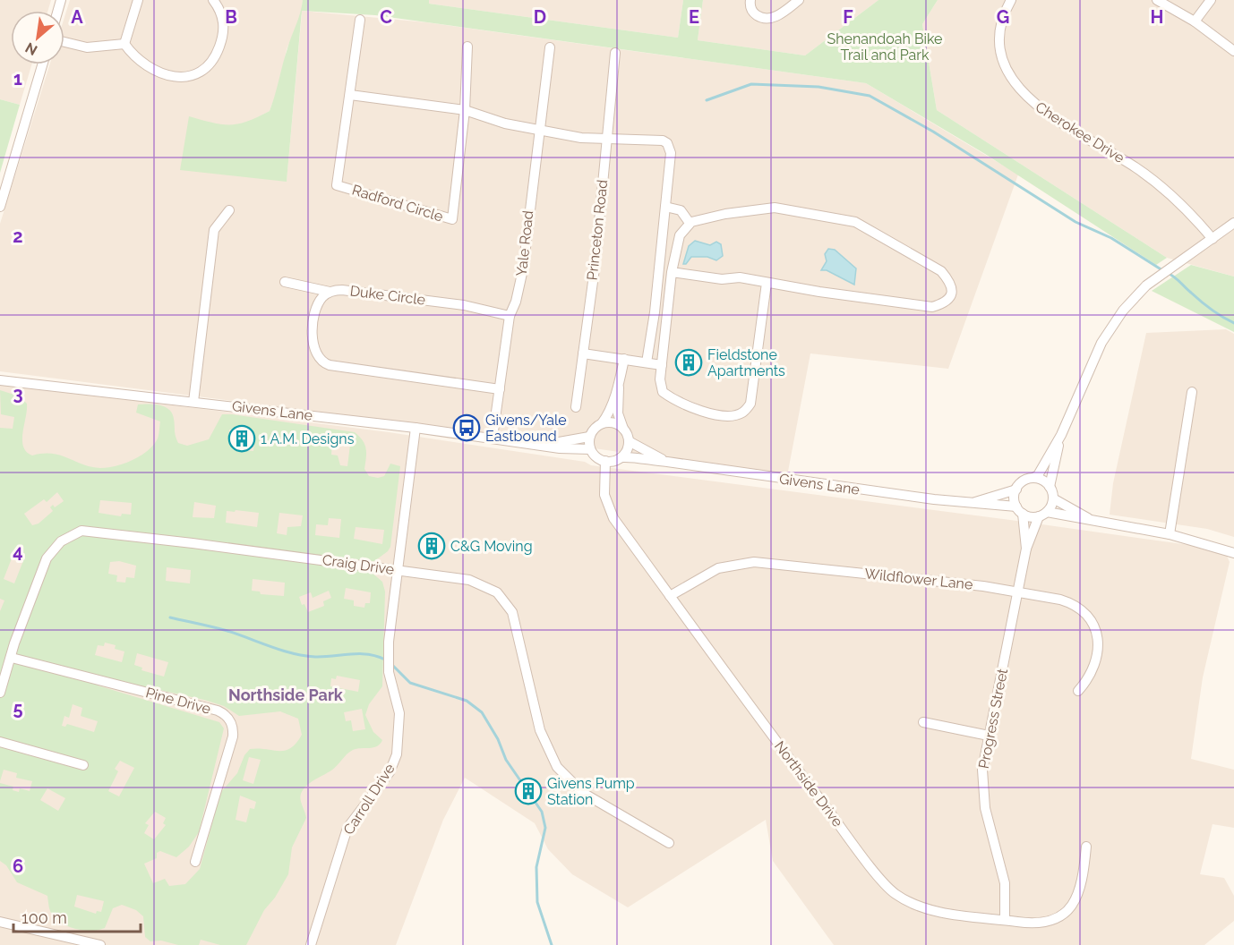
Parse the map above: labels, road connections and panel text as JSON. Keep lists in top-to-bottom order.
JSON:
{
  "streets": {
    "street": [
      "Cherokee Drive",
      "Radford Circle",
      "Princeton Road",
      "Yale Road",
      "Duke Circle",
      "Givens Lane",
      "Craig Drive",
      "Wildflower Lane",
      "Pine Drive",
      "Progress Street",
      "Northside Drive",
      "Carroll Drive"
    ]
  },
  "crossings": [
    ["Yale Road", "Duke Circle"],
    ["Yale Road", "Givens Lane"],
    ["Givens Lane", "Progress Street"],
    ["Givens Lane", "Northside Drive"],
    ["Givens Lane", "Carroll Drive"],
    ["Craig Drive", "Pine Drive"],
    ["Craig Drive", "Carroll Drive"],
    ["Wildflower Lane", "Progress Street"],
    ["Wildflower Lane", "Northside Drive"],
    ["Progress Street", "Northside Drive"]
  ],
  "districts": ["Northside Park"],
  "parks": ["Shenandoah Bike Trail and Park"],
  "places": {
    "building": [
      "Fieldstone Apartments",
      "1 A.M. Designs",
      "C&G Moving",
      "Givens Pump Station"
    ],
    "bus stop": ["Givens/Yale Eastbound"]
  },
  "scale_bar": "100 m",
  "north": "bottom left",
  "grid": {
    "columns": [
      "A",
      "B",
      "C",
      "D",
      "E",
      "F",
      "G",
      "H"
    ],
    "rows": [
      "1",
      "2",
      "3",
      "4",
      "5",
      "6"
    ]
  }
}
